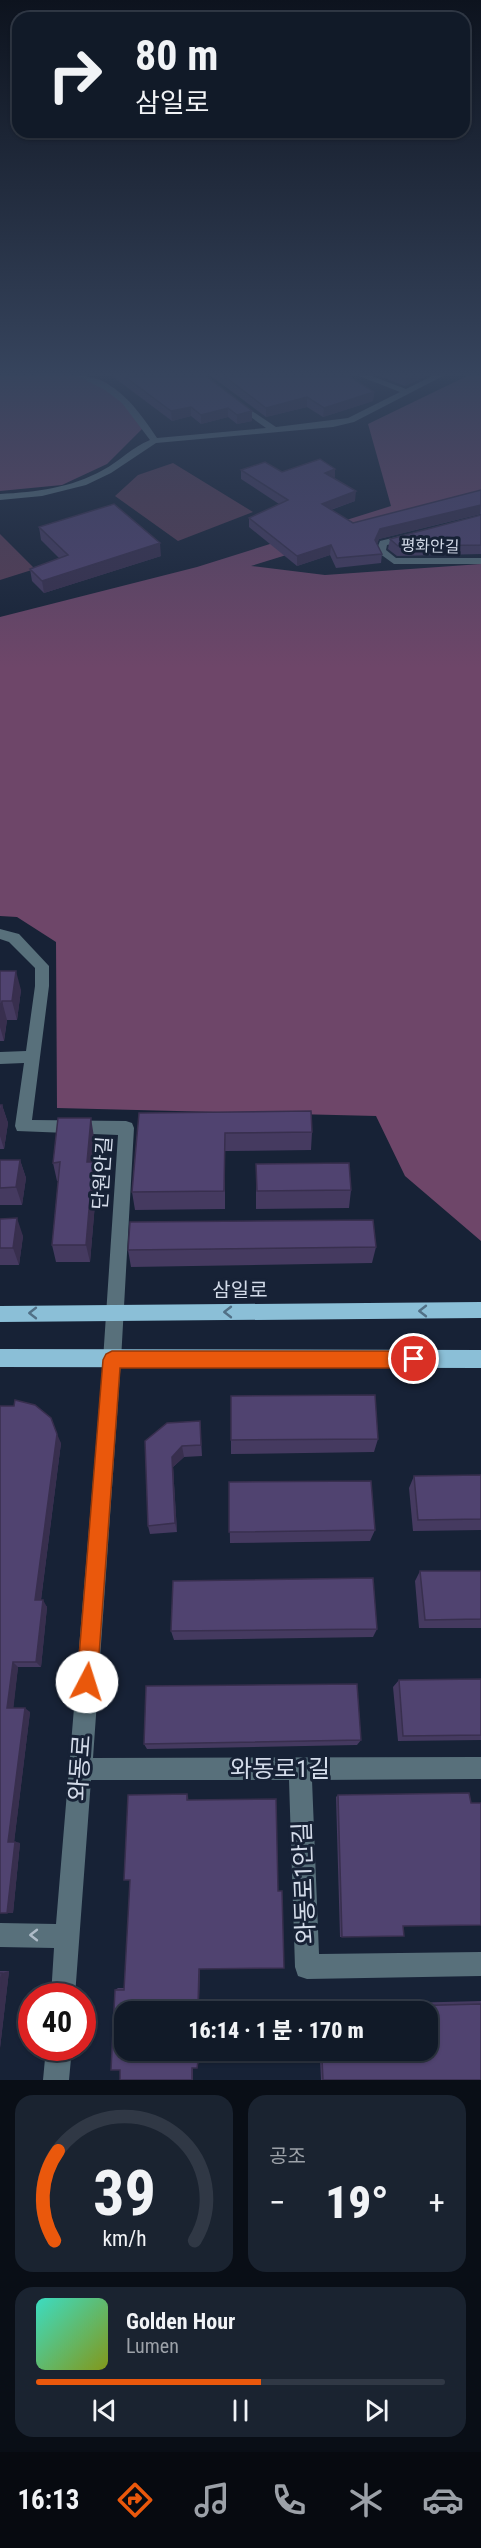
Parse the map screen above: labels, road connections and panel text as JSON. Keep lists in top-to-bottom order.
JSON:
{
  "streets": {
    "main road": ["삼일로"],
    "street": [
      "평화안길",
      "단원안길",
      "와동로",
      "와동로1길",
      "와동로1안길"
    ]
  },
  "crossings": [
    ["단원안길", "삼일로"],
    ["단원안길", "와동로"],
    ["와동로", "와동로1길"],
    ["와동로1길", "와동로1안길"]
  ],
  "page": {
    "turn": ["80 m", "삼일로"],
    "limit": "40",
    "trip": "16:14 · 1 분 · 170 m",
    "tile": "공조",
    "heat": ["−", "19°", "+"],
    "song": ["Golden Hour", "Lumen"],
    "tabs": "16:13",
    "gauge": ["39", "km/h"]
  }
}
